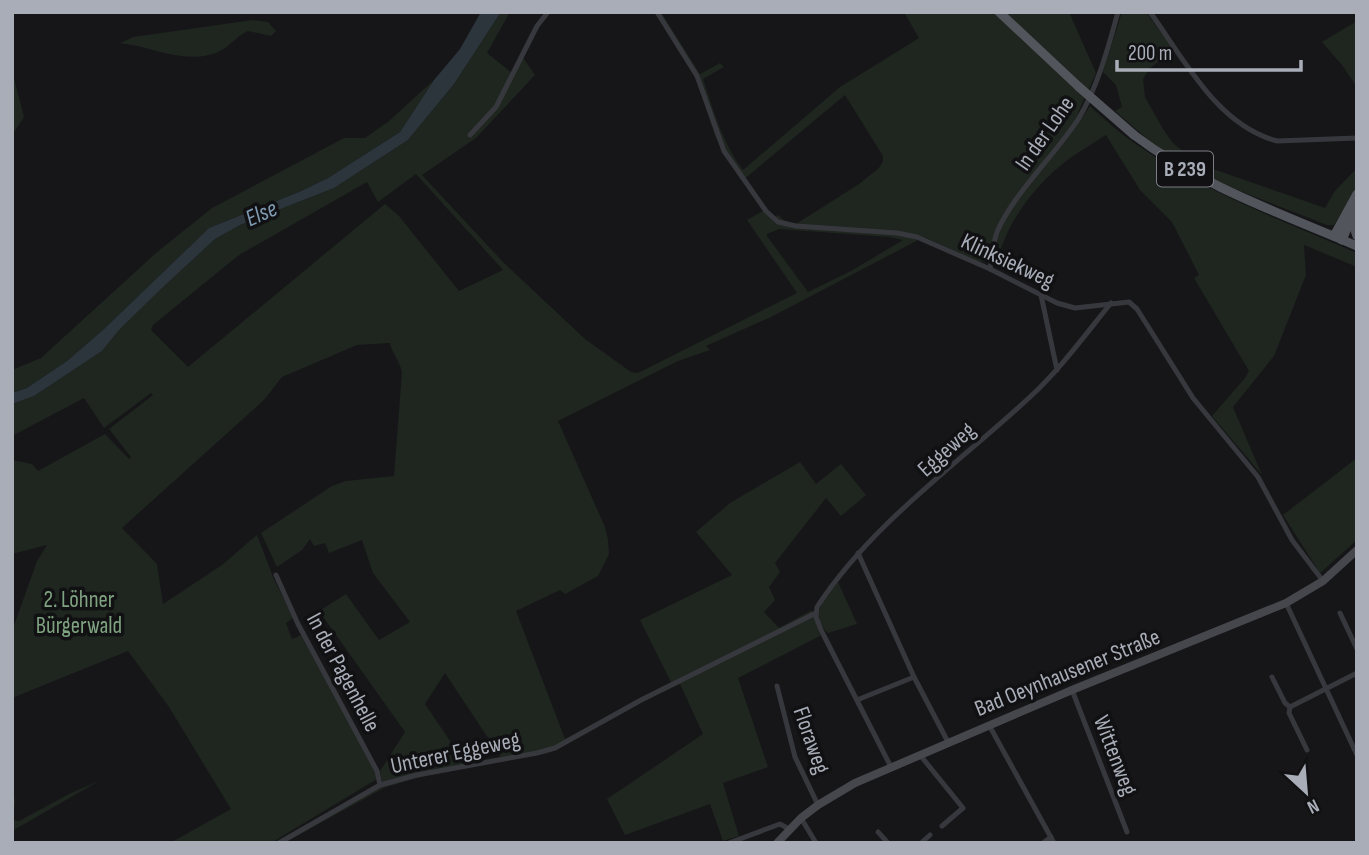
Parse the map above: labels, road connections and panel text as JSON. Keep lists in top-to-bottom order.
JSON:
{
  "streets": {
    "main road": ["B 239", "Bad Oeynhausener Straße"],
    "street": [
      "In der Lohe",
      "Klinksiekweg",
      "Eggeweg",
      "In der Pagenhelle",
      "Floraweg",
      "Unterer Eggeweg",
      "Wittenweg"
    ]
  },
  "crossings": [
    ["In der Lohe", "Klinksiekweg"],
    ["Klinksiekweg", "Eggeweg"],
    ["Klinksiekweg", "Bad Oeynhausener Straße"],
    ["Eggeweg", "Unterer Eggeweg"],
    ["In der Pagenhelle", "Unterer Eggeweg"],
    ["Bad Oeynhausener Straße", "Floraweg"],
    ["Bad Oeynhausener Straße", "Wittenweg"]
  ],
  "water": ["Else"],
  "parks": ["2. Löhner Bürgerwald"],
  "scale_bar": "200 m",
  "north": "bottom right"
}
